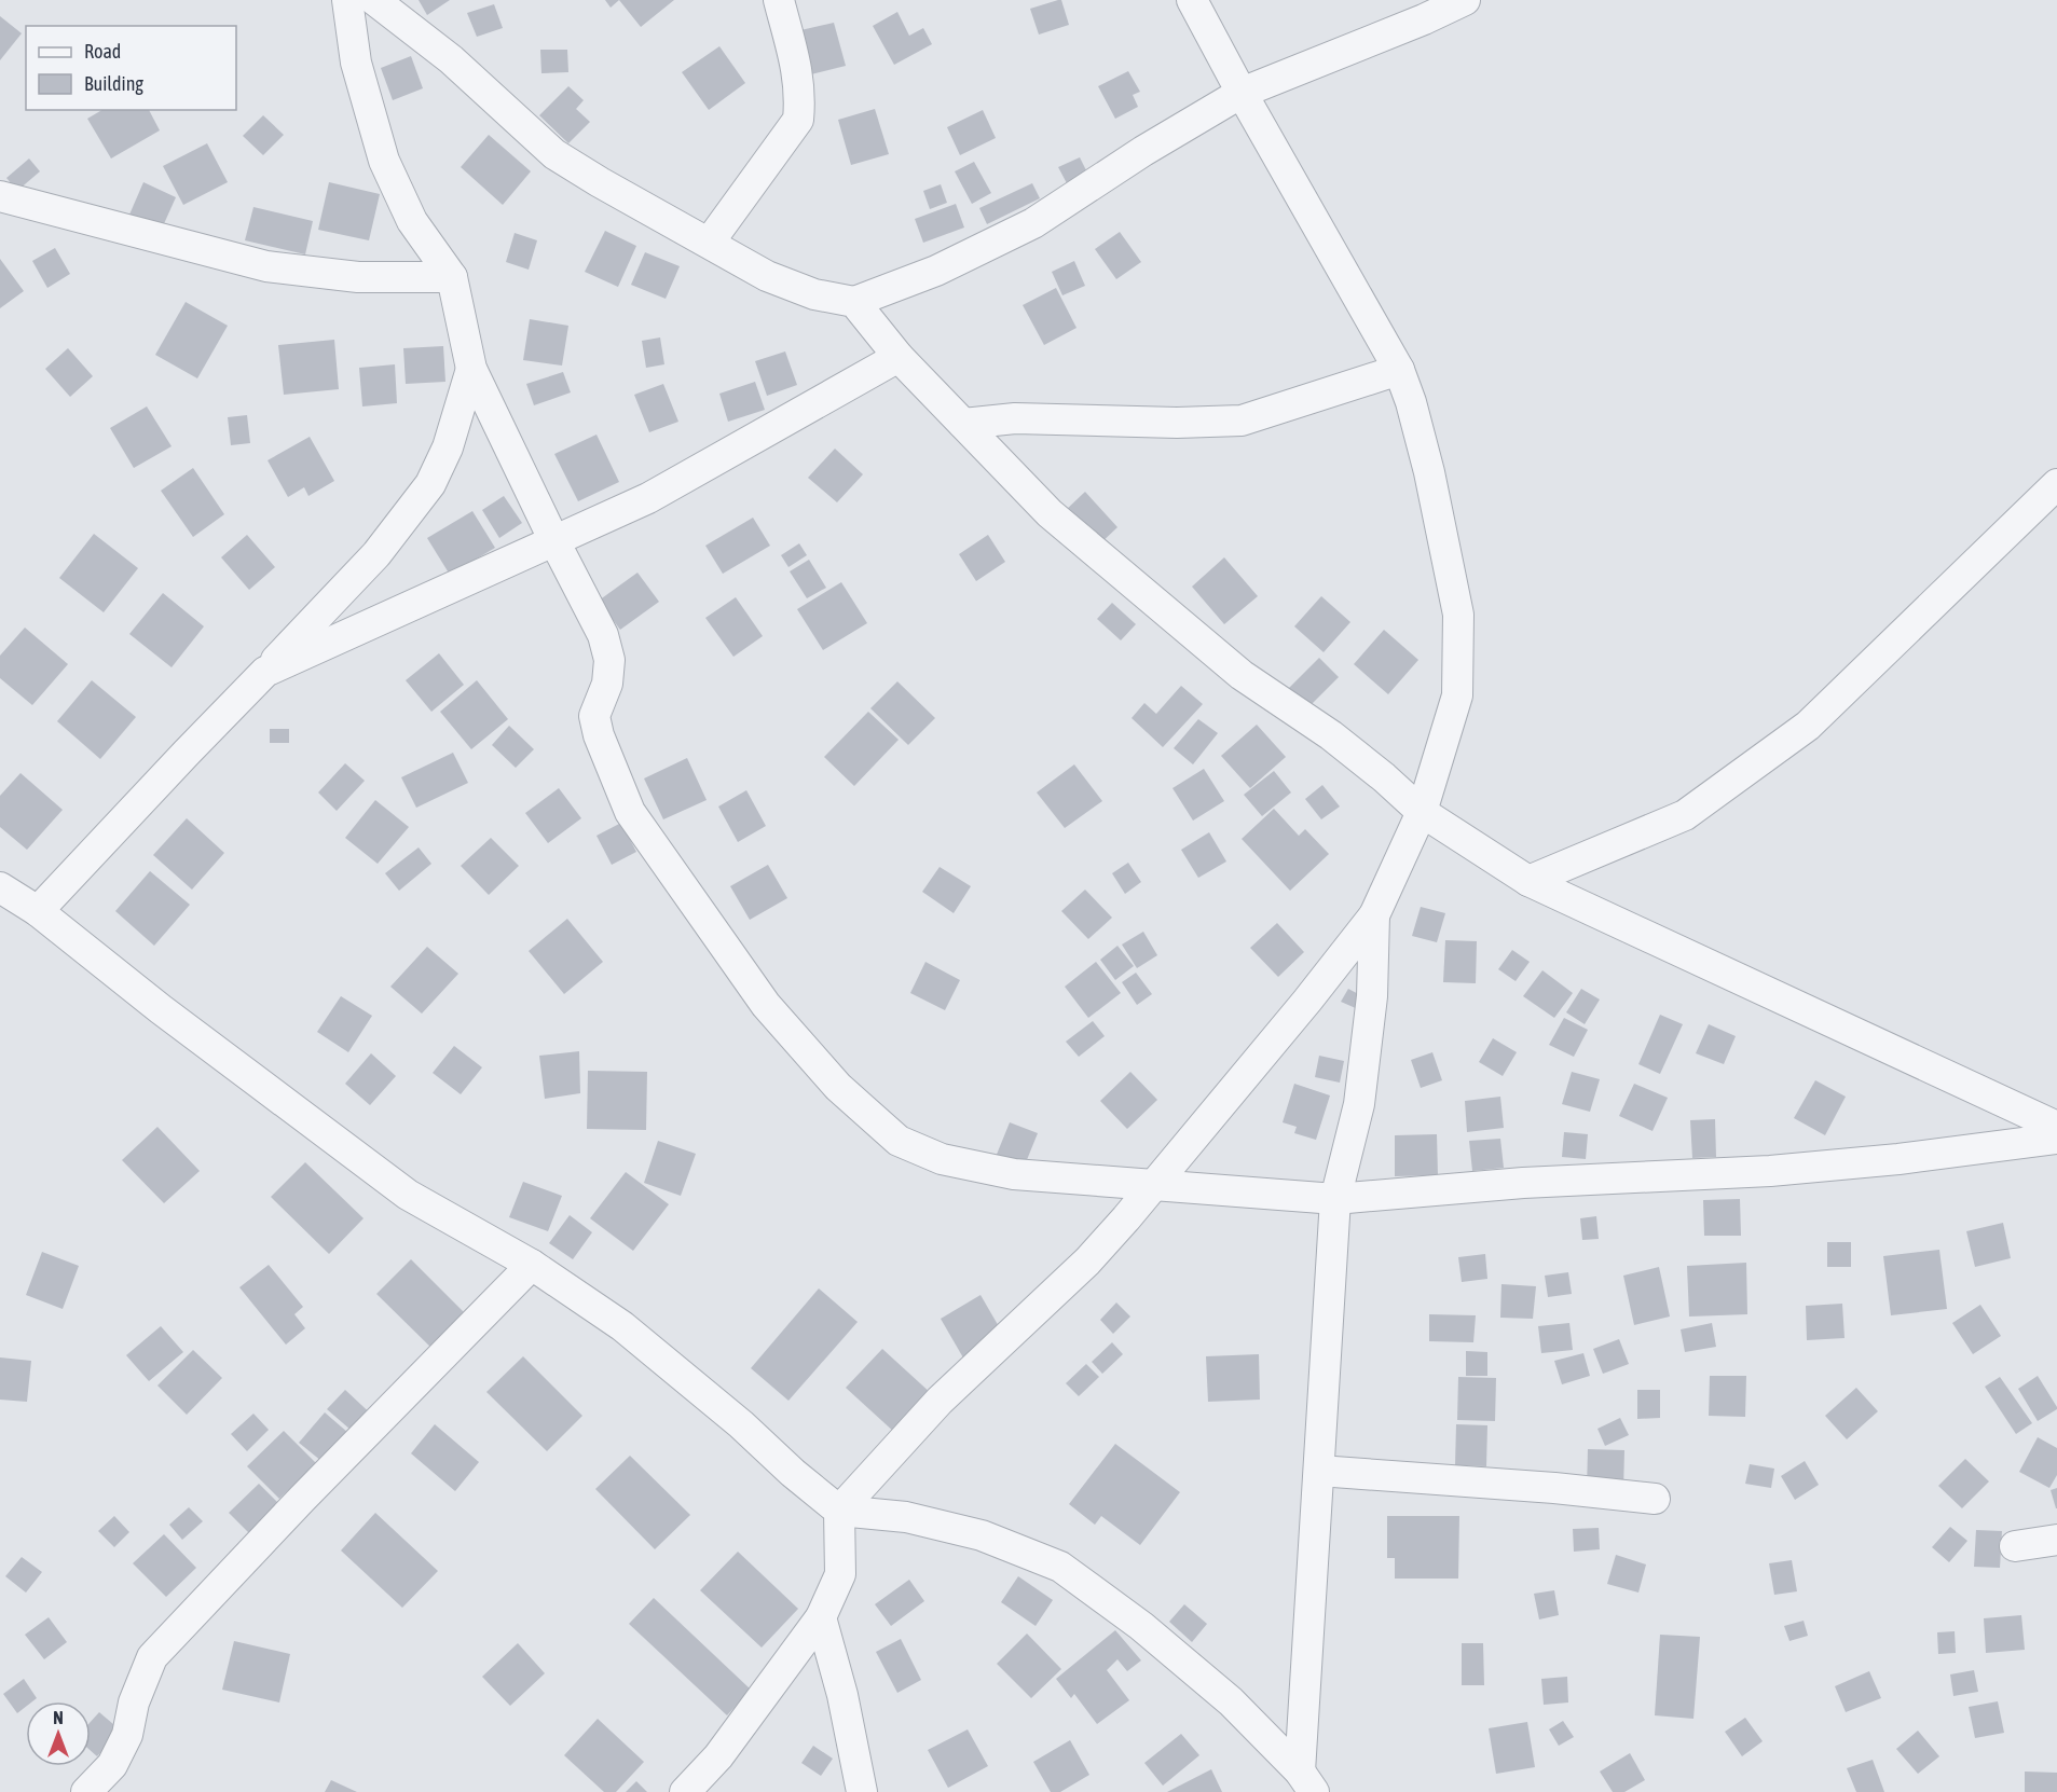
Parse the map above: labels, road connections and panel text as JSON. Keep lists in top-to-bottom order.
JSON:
{
  "legend": ["Road", "Building"],
  "north": "top"
}
